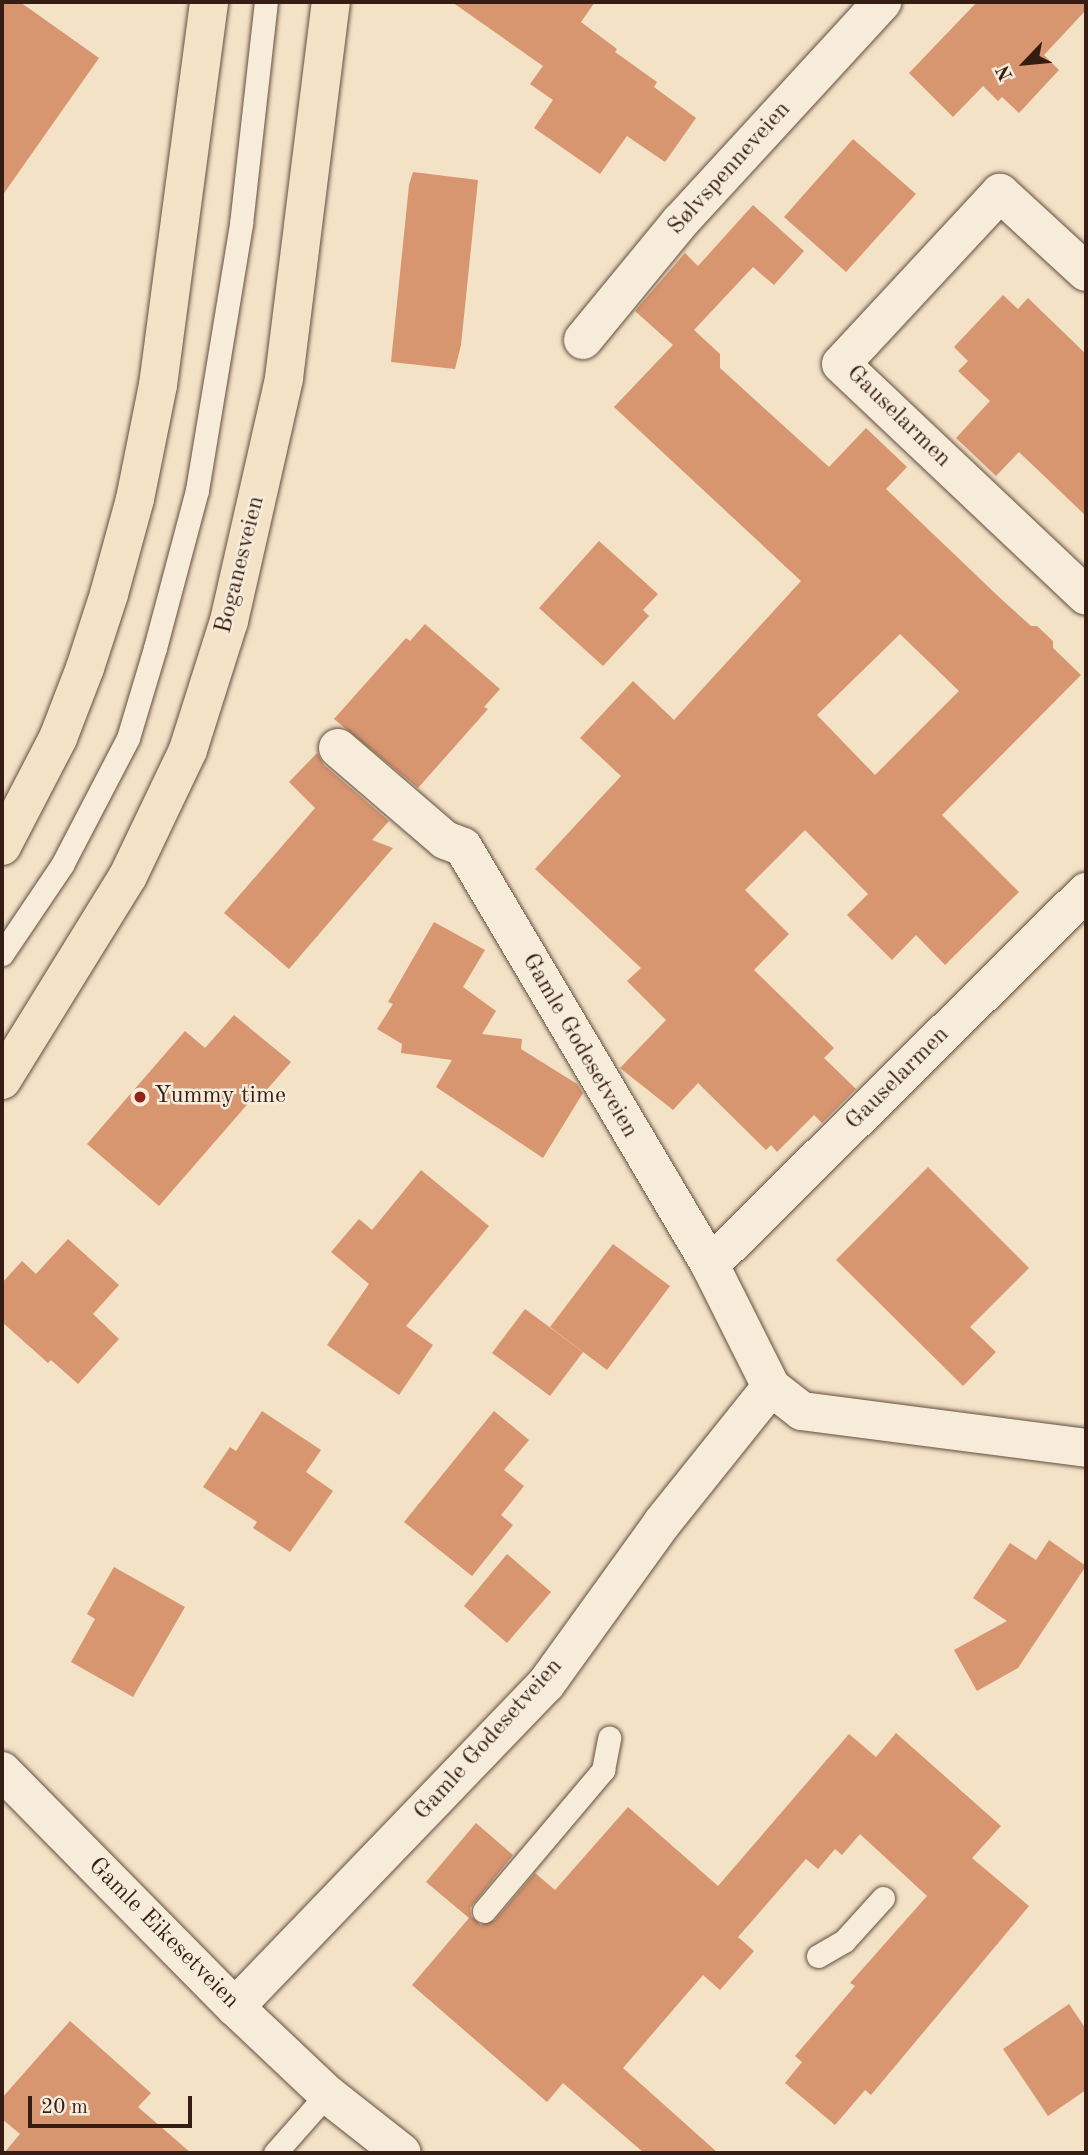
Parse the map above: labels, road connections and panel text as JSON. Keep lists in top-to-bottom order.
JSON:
{
  "streets": {
    "main road": ["Boganesveien"],
    "street": [
      "Sølvspenneveien",
      "Gauselarmen",
      "Gamle Godesetveien",
      "Gamle Eikesetveien"
    ]
  },
  "crossings": [
    ["Gauselarmen", "Gamle Godesetveien"],
    ["Gamle Godesetveien", "Gamle Eikesetveien"]
  ],
  "places": ["Yummy time"],
  "scale_bar": "20 m",
  "north": "bottom left"
}
